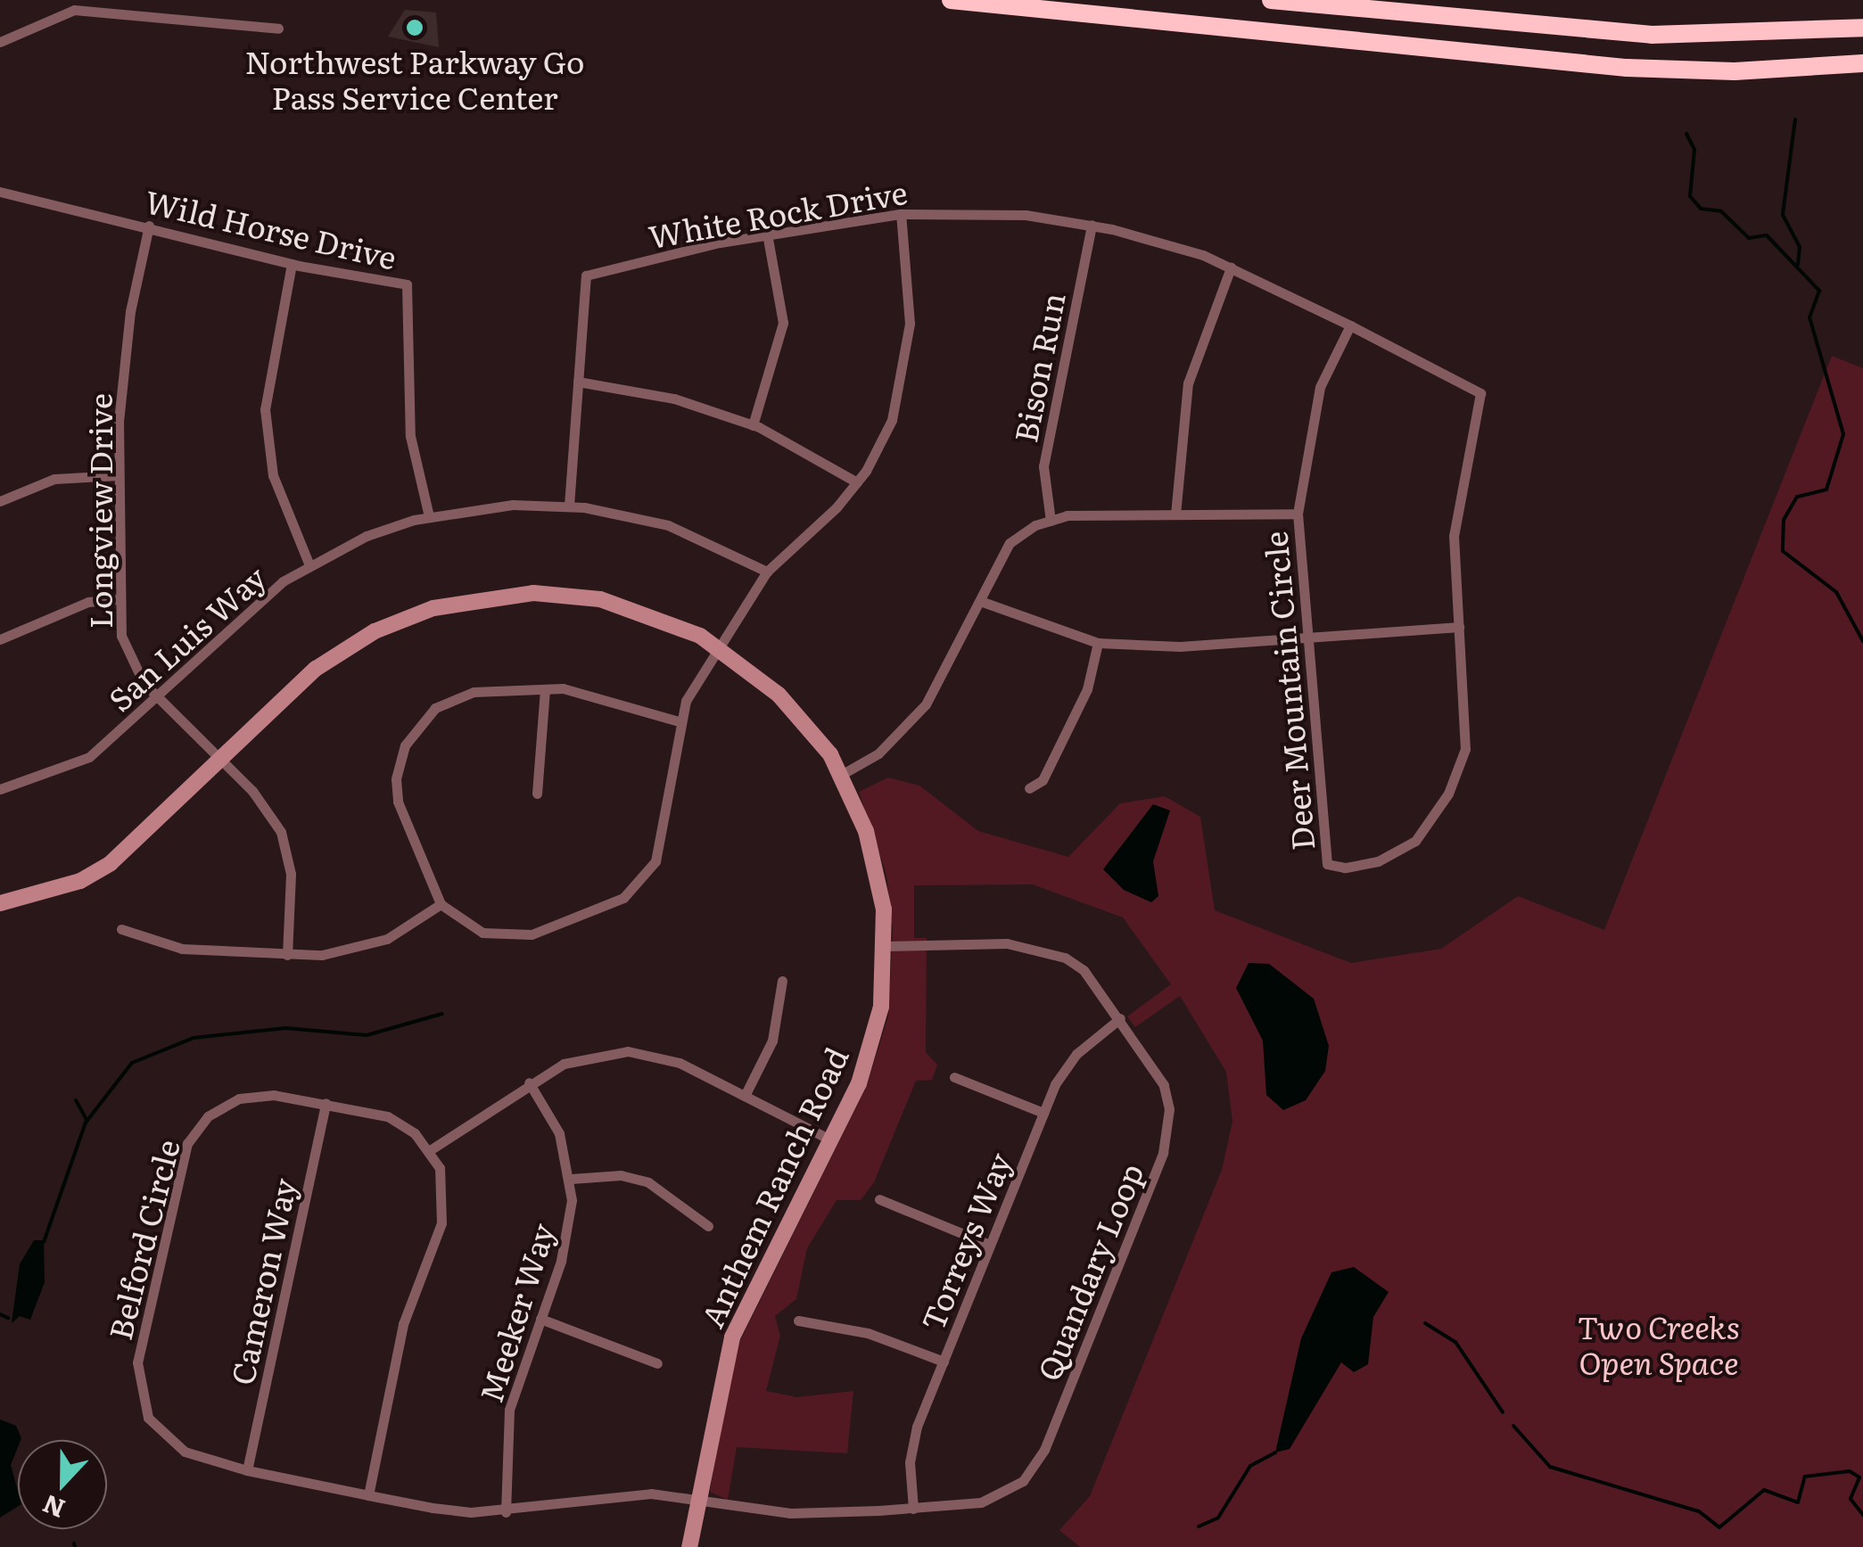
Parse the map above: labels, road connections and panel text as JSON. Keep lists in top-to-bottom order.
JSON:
{
  "streets": {
    "street": [
      "White Rock Drive",
      "Wild Horse Drive",
      "Bison Run",
      "Longview Drive",
      "San Luis Way",
      "Deer Mountain Circle",
      "Anthem Ranch Road",
      "Belford Circle",
      "Torreys Way",
      "Quandary Loop",
      "Cameron Way",
      "Meeker Way"
    ]
  },
  "crossings": [
    ["White Rock Drive", "Bison Run"],
    ["White Rock Drive", "San Luis Way"],
    ["White Rock Drive", "Deer Mountain Circle"],
    ["Wild Horse Drive", "Longview Drive"],
    ["Wild Horse Drive", "San Luis Way"],
    ["Longview Drive", "San Luis Way"],
    ["Longview Drive", "Anthem Ranch Road"],
    ["Anthem Ranch Road", "Belford Circle"],
    ["Anthem Ranch Road", "Quandary Loop"],
    ["Belford Circle", "Quandary Loop"],
    ["Belford Circle", "Cameron Way"],
    ["Belford Circle", "Meeker Way"],
    ["Torreys Way", "Quandary Loop"]
  ],
  "parks": ["Two Creeks Open Space"],
  "places": ["Northwest Parkway Go Pass Service Center"],
  "north": "bottom"
}
